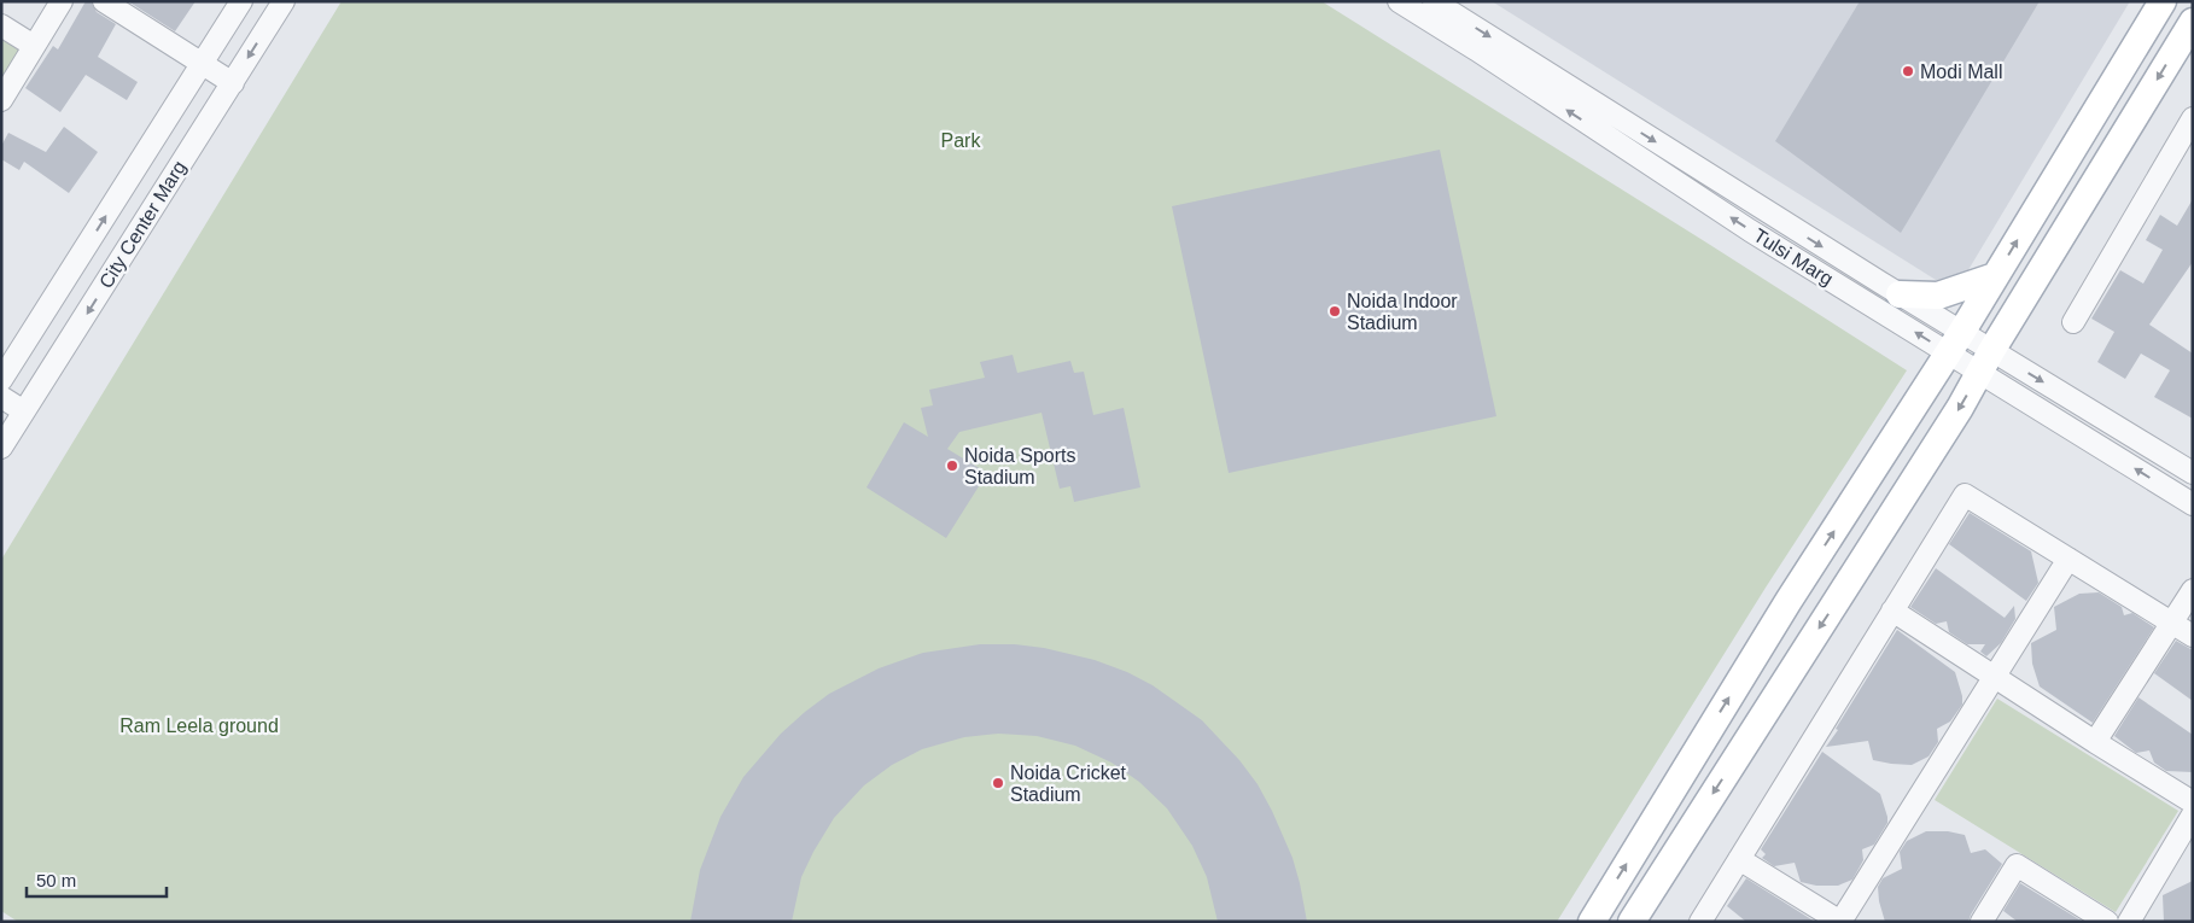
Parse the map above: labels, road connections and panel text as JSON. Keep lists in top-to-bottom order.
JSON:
{
  "streets": {
    "street": ["City Center Marg", "Tulsi Marg"]
  },
  "parks": ["Park", "Ram Leela ground"],
  "places": [
    "Modi Mall",
    "Noida Indoor Stadium",
    "Noida Sports Stadium",
    "Noida Cricket Stadium"
  ],
  "scale_bar": "50 m"
}
